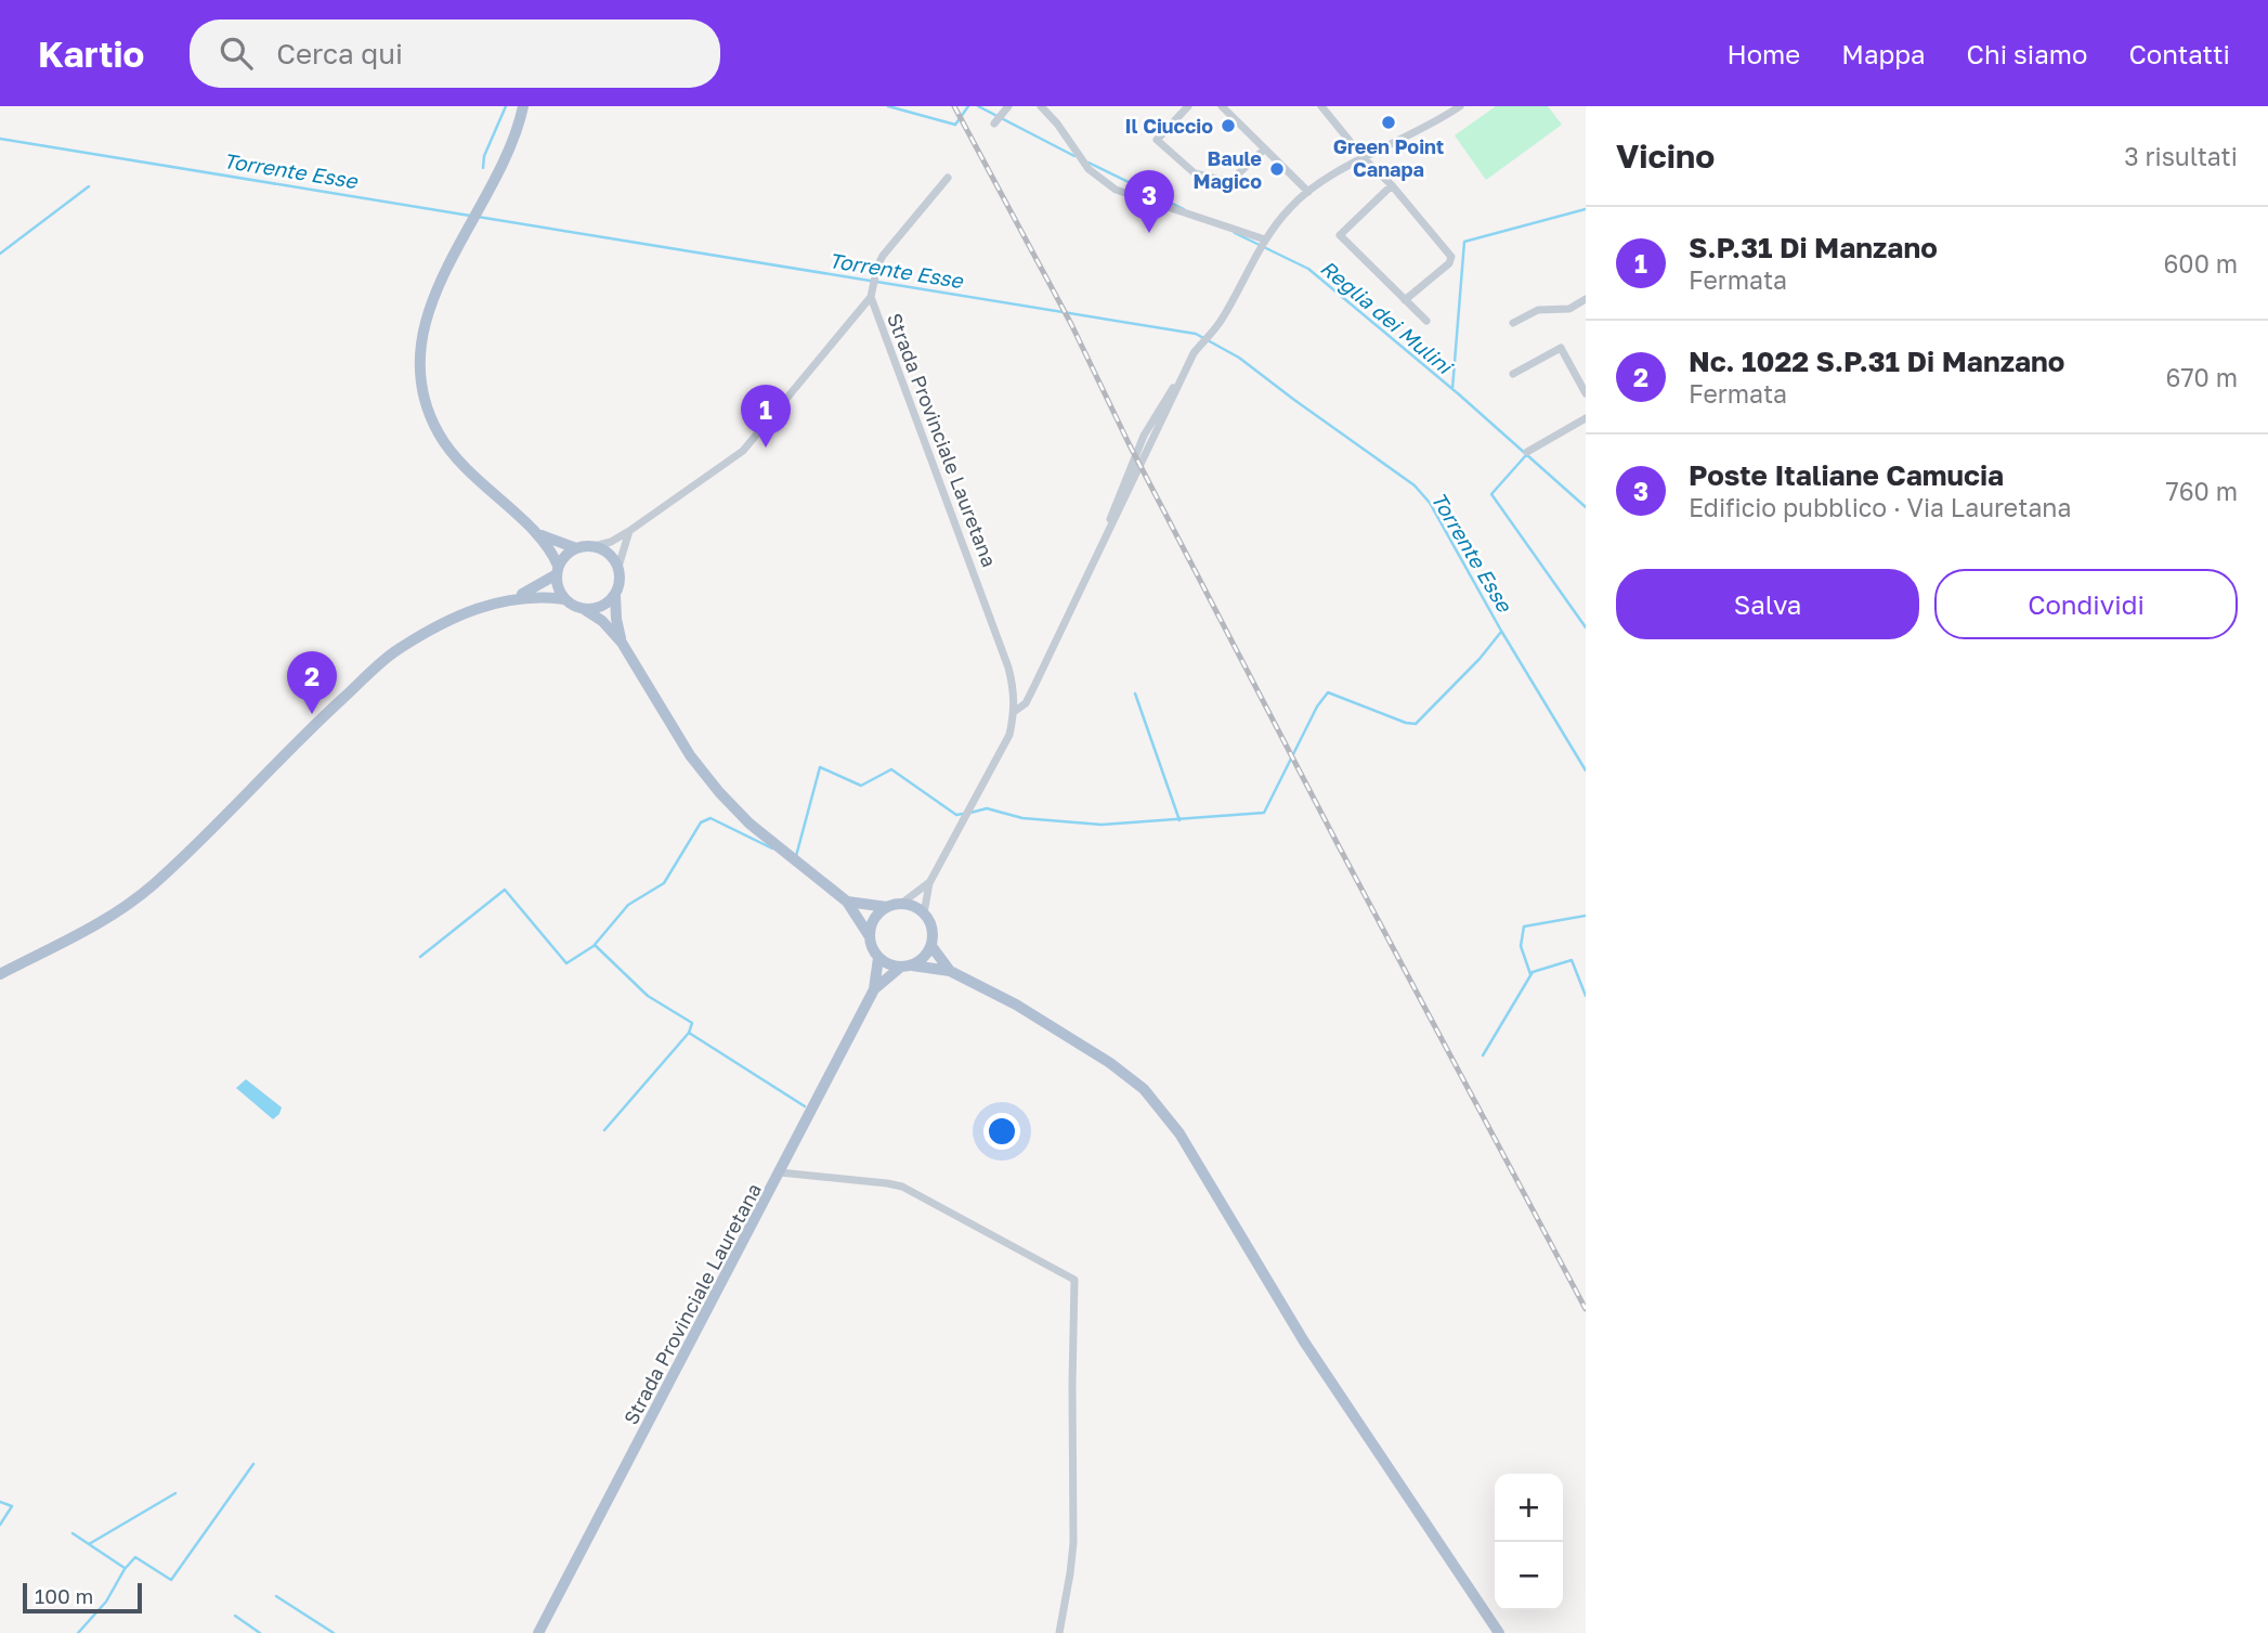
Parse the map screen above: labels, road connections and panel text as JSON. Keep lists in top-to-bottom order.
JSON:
{
  "streets": {
    "main road": ["Strada Provinciale Lauretana"]
  },
  "water": ["Torrente Esse", "Reglia dei Mulini"],
  "places": ["Green Point Canapa", "Il Ciuccio", "Baule Magico"],
  "scale_bar": "100 m",
  "page": {
    "header": "Kartio",
    "search": "Cerca qui",
    "nav": [
      "Home",
      "Mappa",
      "Chi siamo",
      "Contatti"
    ],
    "heading": ["Vicino", "3 risultati"],
    "pins": ["3", "1", "2"],
    "list": [
      {
        "mark": "1",
        "name": "S.P.31 Di Manzano",
        "note": "Fermata",
        "value": "600 m"
      },
      {
        "mark": "2",
        "name": "Nc. 1022 S.P.31 Di Manzano",
        "note": "Fermata",
        "value": "670 m"
      },
      {
        "mark": "3",
        "name": "Poste Italiane Camucia",
        "note": "Edificio pubblico · Via Lauretana",
        "value": "760 m"
      }
    ],
    "buttons": ["Salva", "Condividi"],
    "map_buttons": ["+", "−"],
    "scale": "100 m"
  }
}
